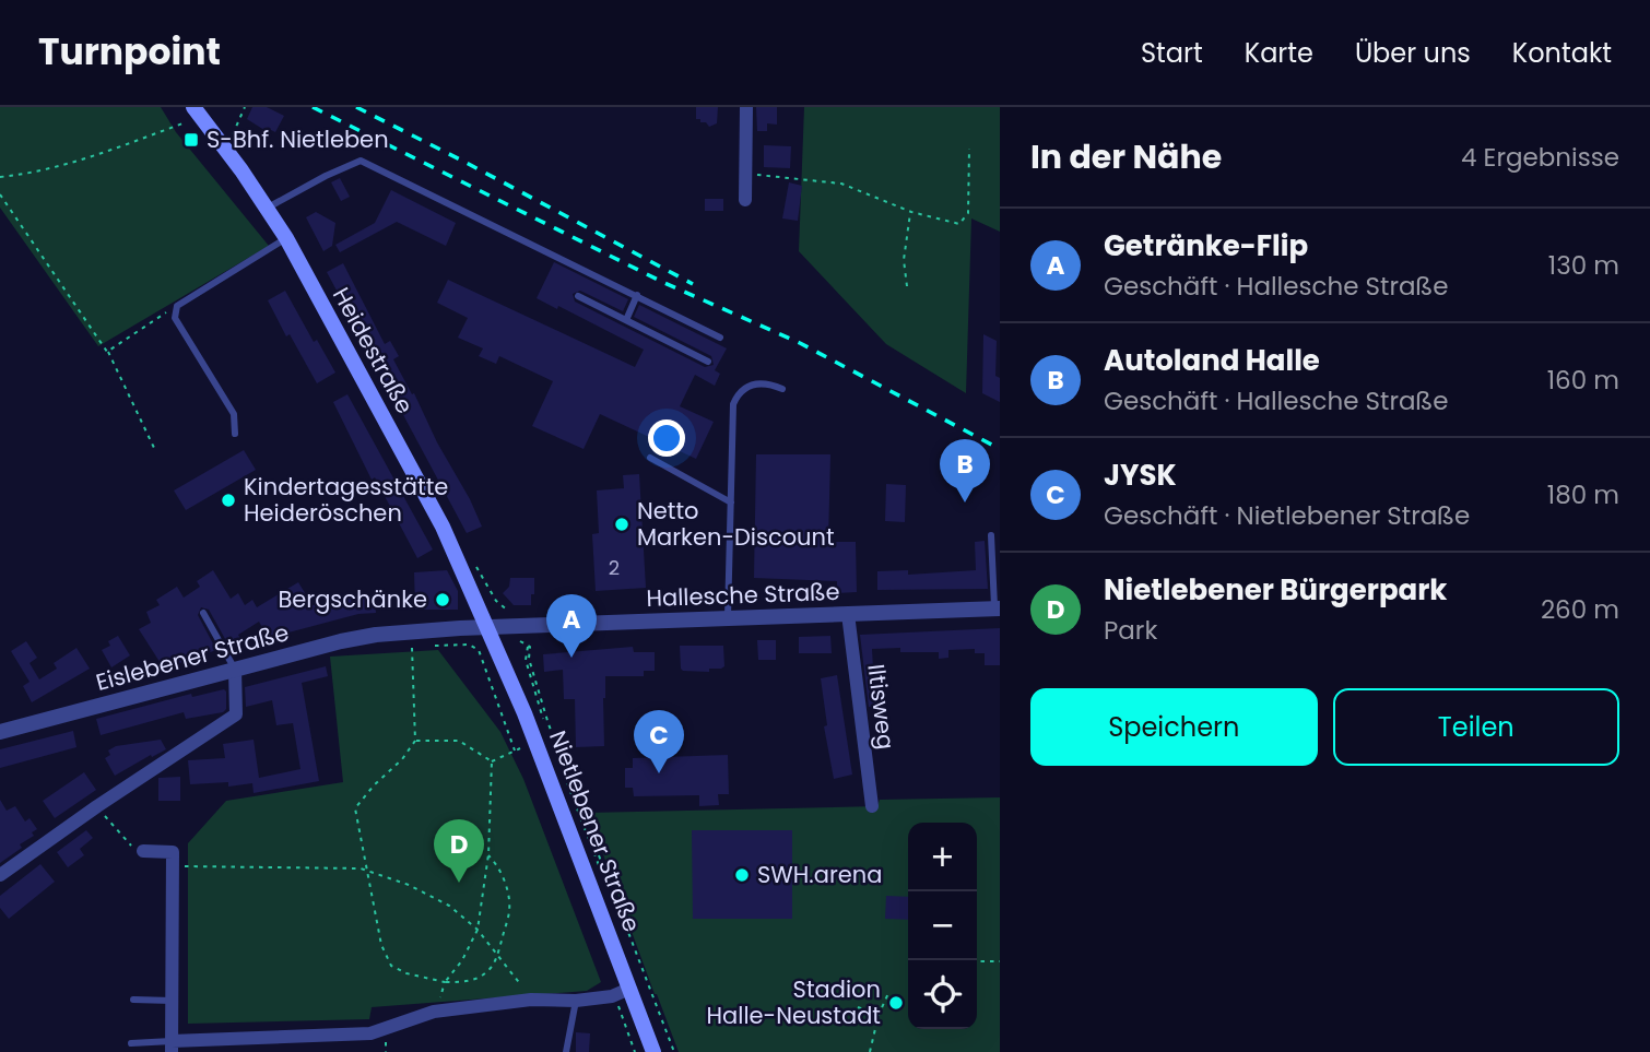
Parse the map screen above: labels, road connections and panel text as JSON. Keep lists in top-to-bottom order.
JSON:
{
  "streets": {
    "main road": ["Heidestraße", "Nietlebener Straße"],
    "street": ["Hallesche Straße", "Eislebener Straße", "Iltisweg"]
  },
  "crossings": [
    ["Heidestraße", "Hallesche Straße"],
    ["Heidestraße", "Eislebener Straße"],
    ["Heidestraße", "Nietlebener Straße"],
    ["Hallesche Straße", "Eislebener Straße"],
    ["Hallesche Straße", "Iltisweg"],
    ["Hallesche Straße", "Nietlebener Straße"],
    ["Eislebener Straße", "Nietlebener Straße"]
  ],
  "places": {
    "transit": ["S-Bhf. Nietleben"],
    "other": [
      "Kindertagesstätte Heideröschen",
      "Netto Marken-Discount",
      "Bergschänke",
      "SWH.arena",
      "Stadion Halle-Neustadt"
    ]
  },
  "house_numbers": ["2"],
  "page": {
    "header": "Turnpoint",
    "nav": [
      "Start",
      "Karte",
      "Über uns",
      "Kontakt"
    ],
    "heading": ["In der Nähe", "4 Ergebnisse"],
    "list": [
      {
        "mark": "A",
        "name": "Getränke-Flip",
        "note": "Geschäft · Hallesche Straße",
        "value": "130 m"
      },
      {
        "mark": "B",
        "name": "Autoland Halle",
        "note": "Geschäft · Hallesche Straße",
        "value": "160 m"
      },
      {
        "mark": "C",
        "name": "JYSK",
        "note": "Geschäft · Nietlebener Straße",
        "value": "180 m"
      },
      {
        "mark": "D",
        "name": "Nietlebener Bürgerpark",
        "note": "Park",
        "value": "260 m"
      }
    ],
    "pins": [
      "B",
      "A",
      "C",
      "D"
    ],
    "buttons": ["Speichern", "Teilen"],
    "map_buttons": ["+", "−"]
  }
}
